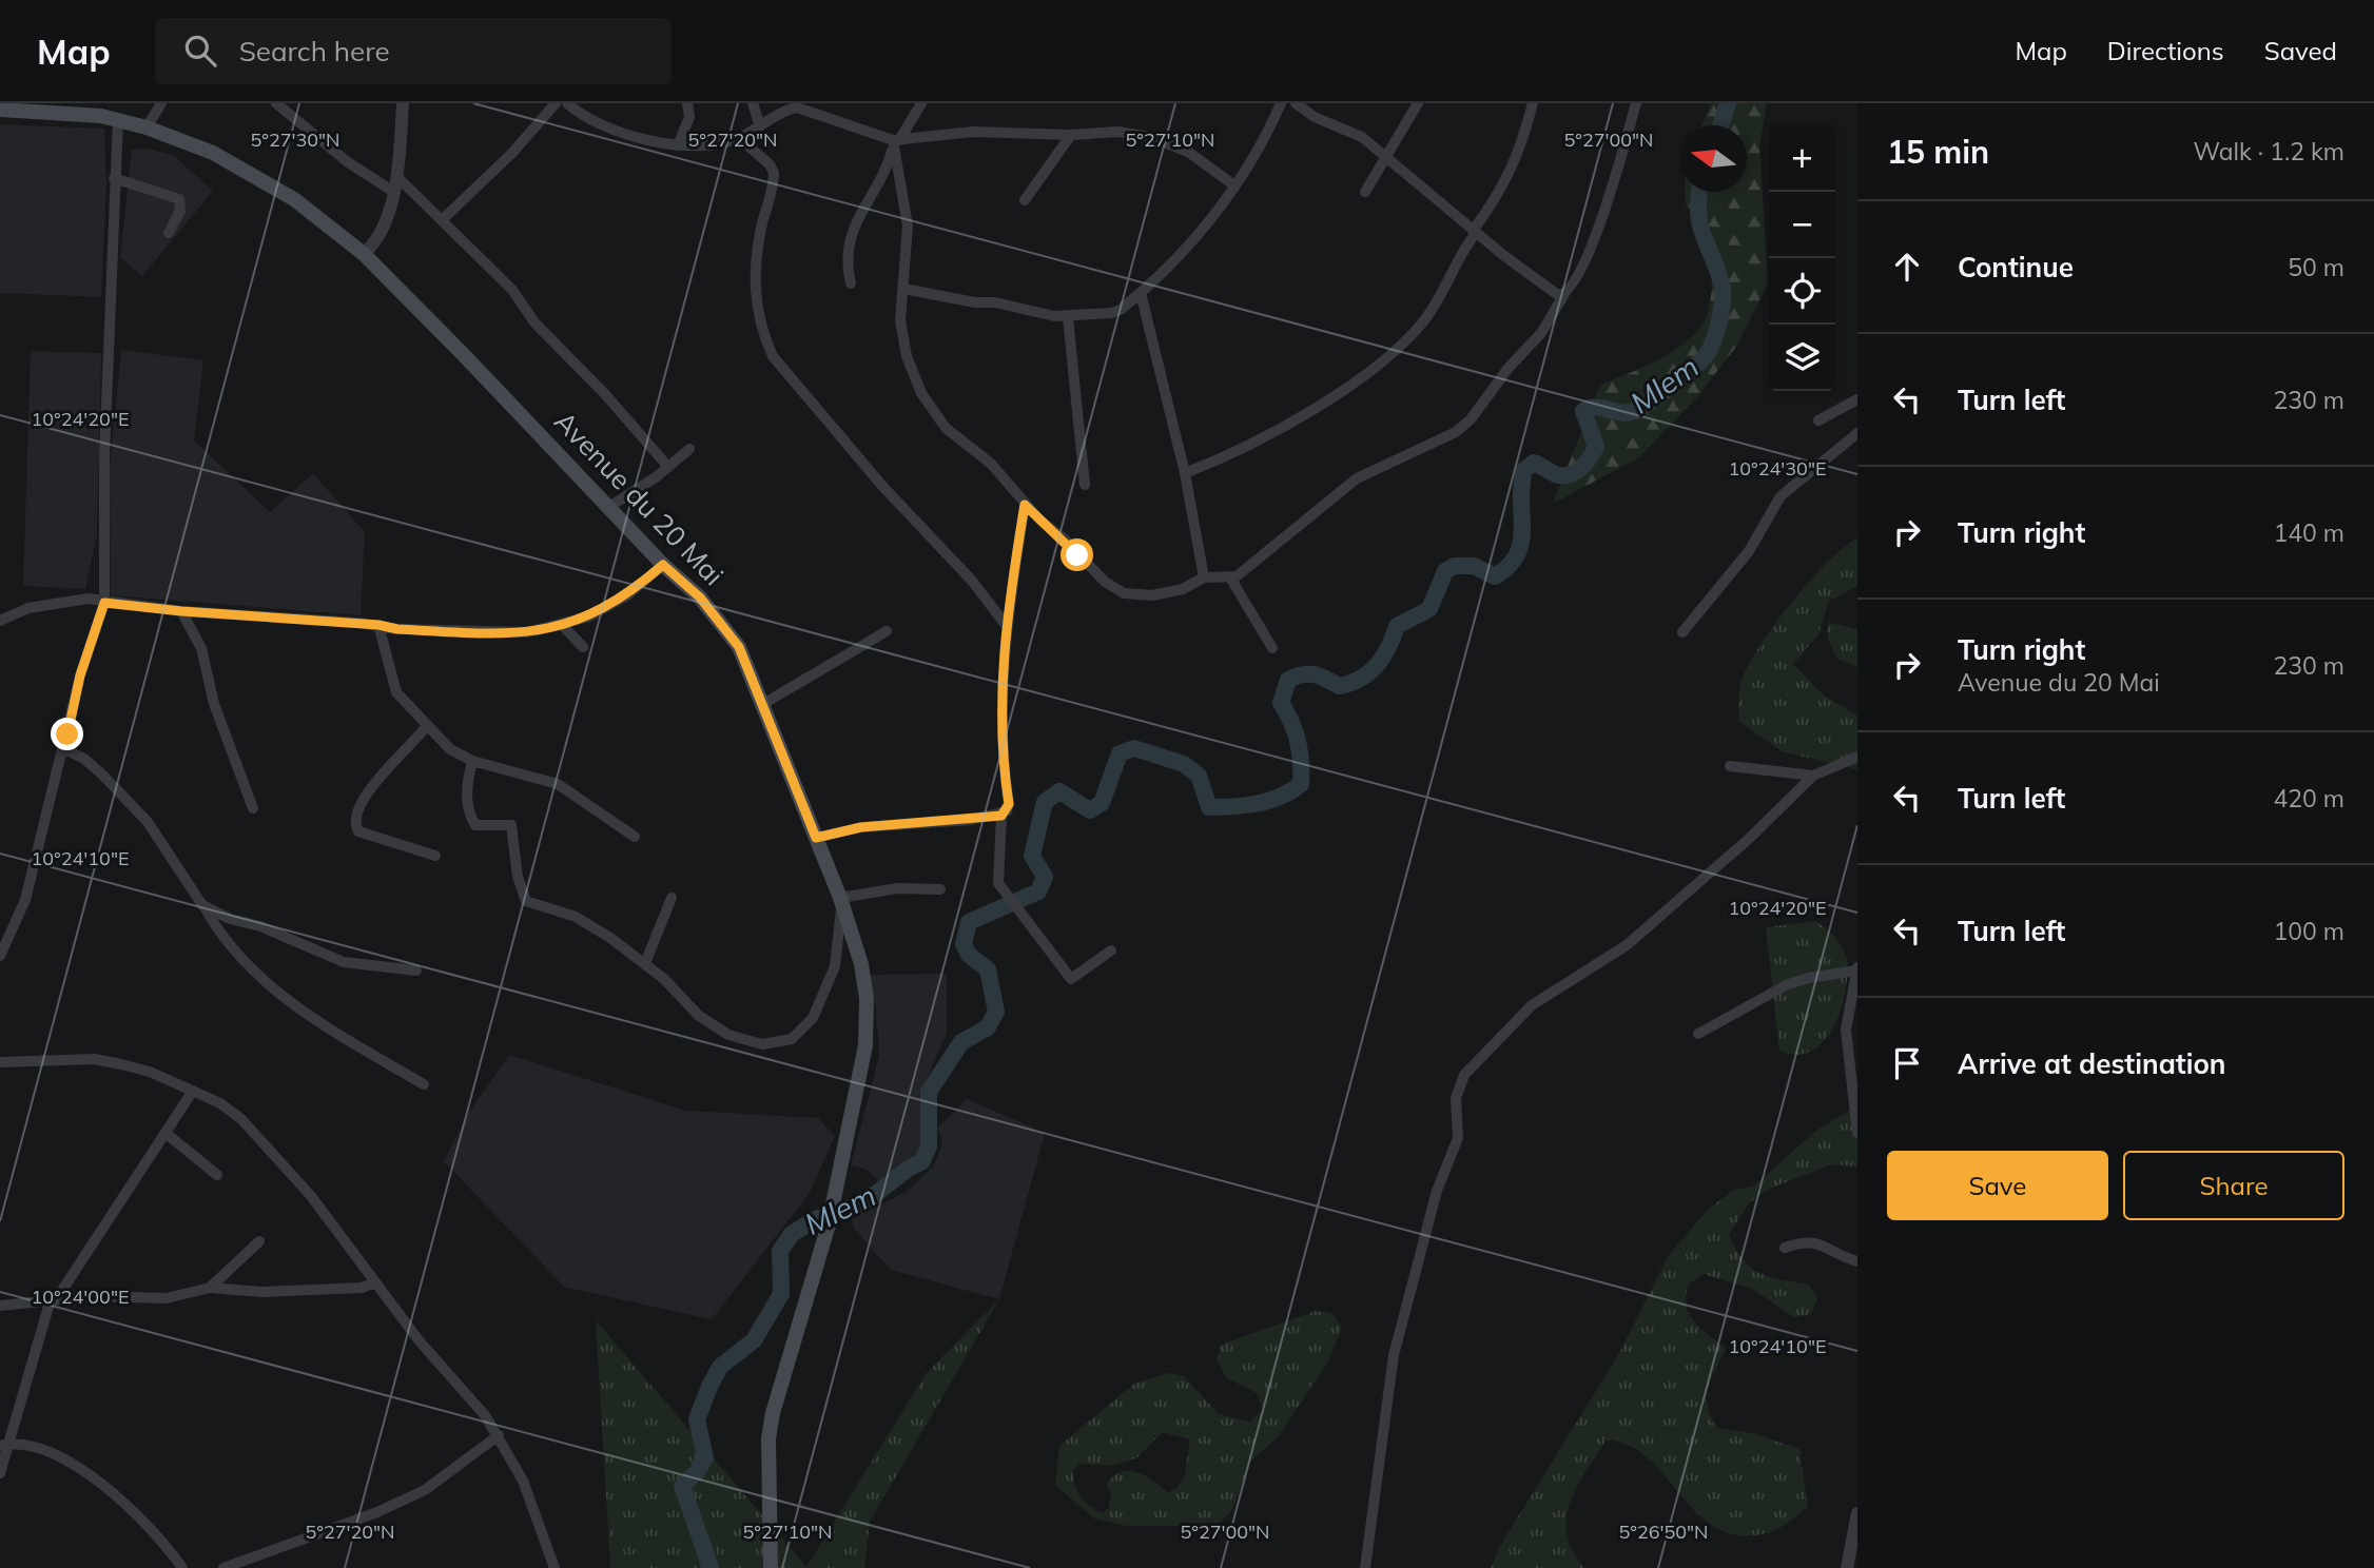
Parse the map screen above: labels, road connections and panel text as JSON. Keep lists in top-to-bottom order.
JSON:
{
  "streets": {
    "main road": ["Avenue du 20 Mai"]
  },
  "water": ["Mlem"],
  "north": "left",
  "page": {
    "header": "Map",
    "search": "Search here",
    "nav": ["Map", "Directions", "Saved"],
    "heading": ["15 min", "Walk · 1.2 km"],
    "map_buttons": ["+", "−"],
    "list": [
      ["Continue", "50 m"],
      ["Turn left", "230 m"],
      ["Turn right", "140 m"],
      ["Turn right", "Avenue du 20 Mai", "230 m"],
      ["Turn left", "420 m"],
      ["Turn left", "100 m"],
      "Arrive at destination"
    ],
    "buttons": ["Save", "Share"]
  },
  "coordinates": [
    "5°27'20\"N",
    "5°27'00\"N",
    "5°27'30\"N",
    "5°27'10\"N",
    "10°24'20\"E",
    "10°24'30\"E",
    "10°24'10\"E",
    "10°24'00\"E",
    "5°26'50\"N"
  ]
}
